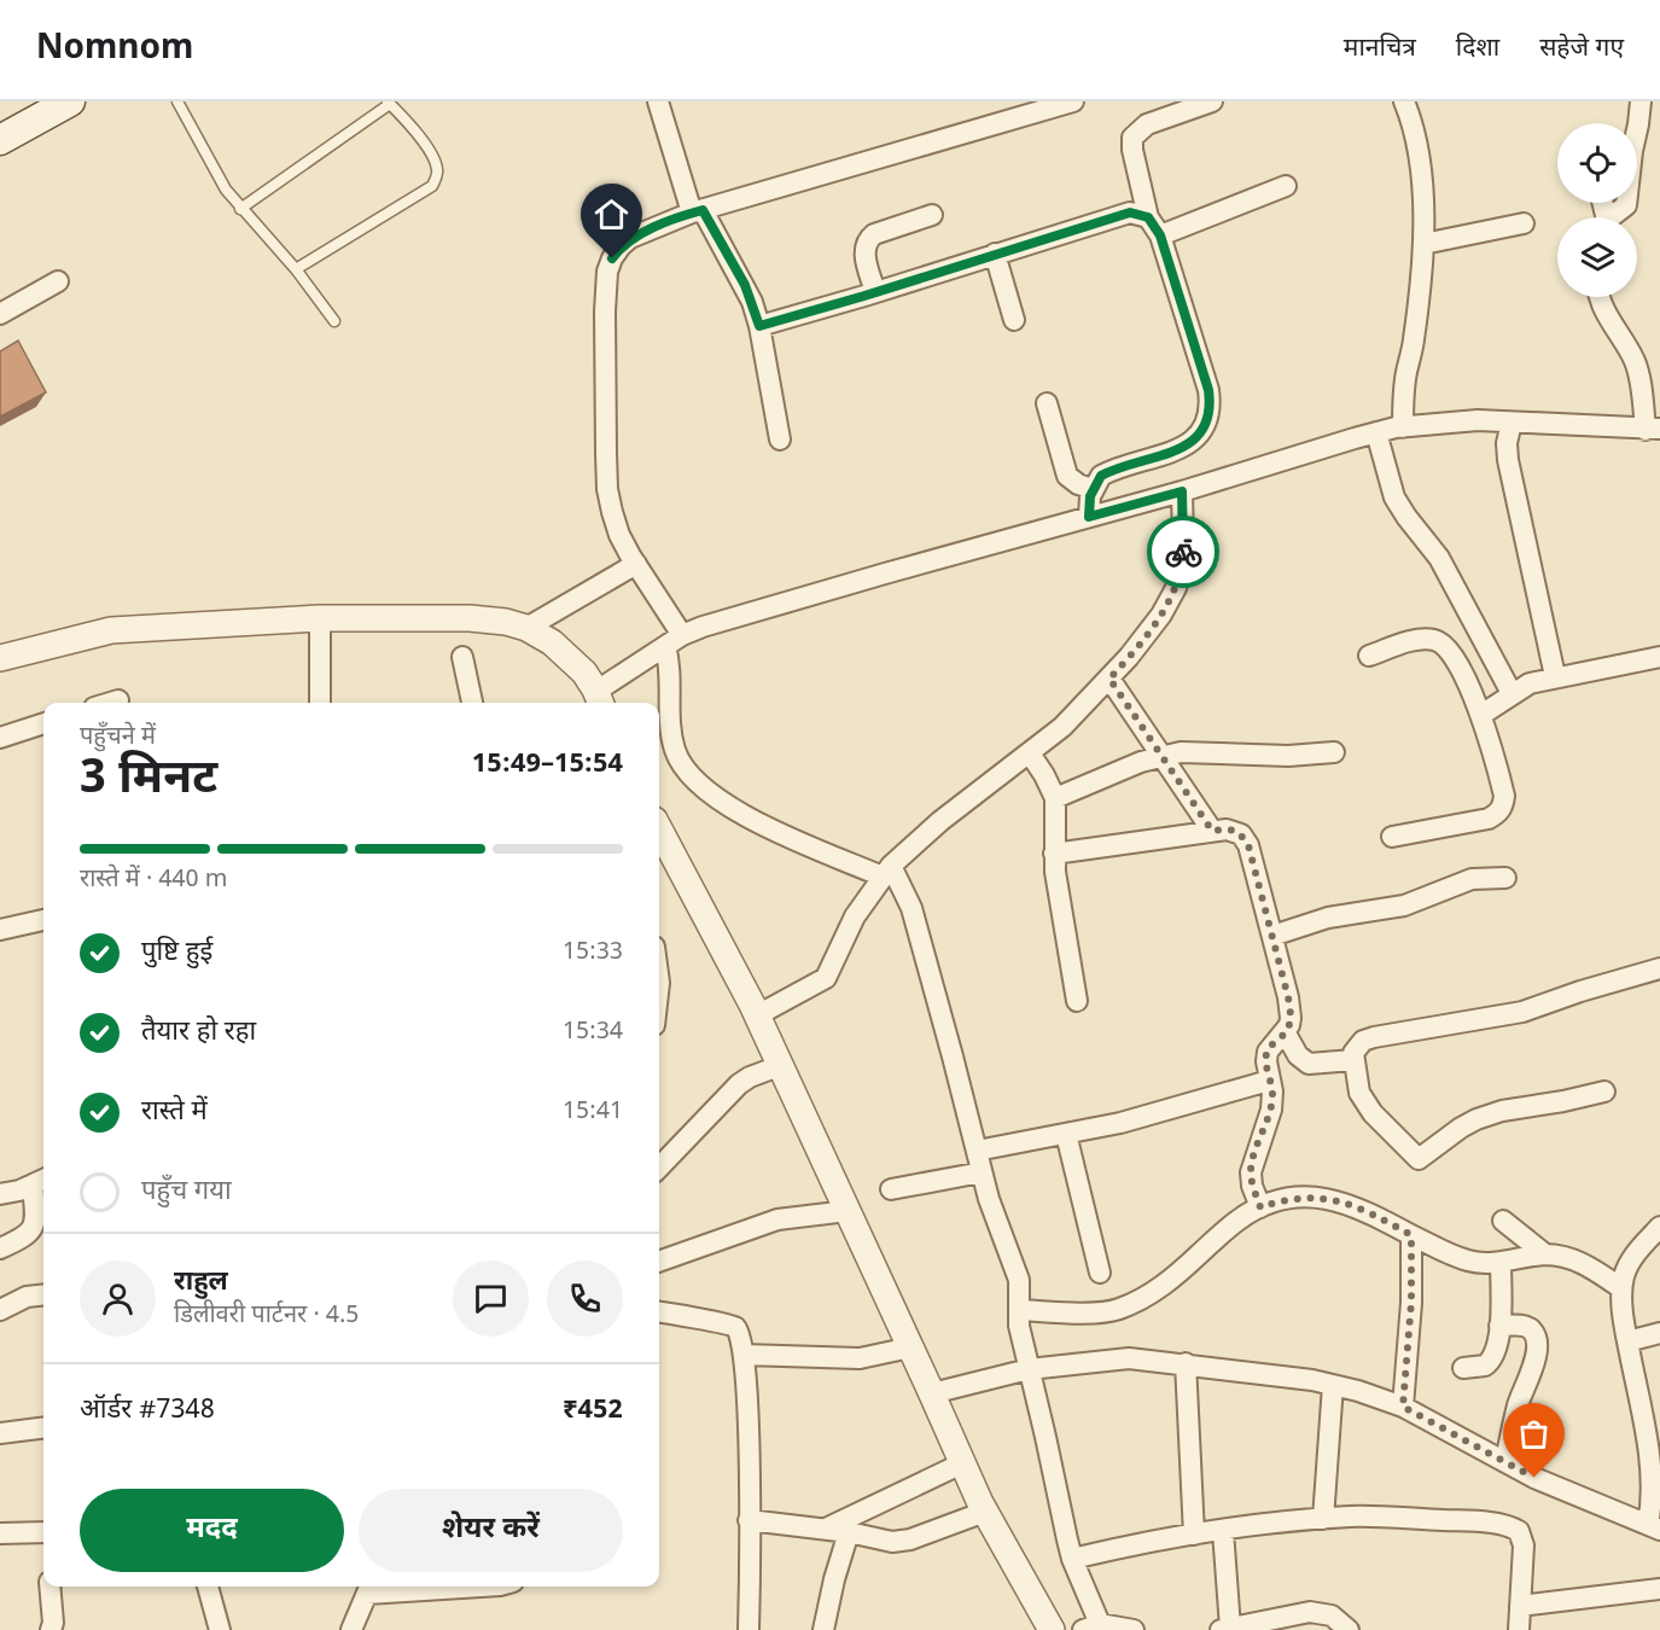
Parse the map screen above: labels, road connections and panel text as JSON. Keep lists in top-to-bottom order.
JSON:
{
  "page": {
    "header": "Nomnom",
    "nav": ["मानचित्र", "दिशा", "सहेजे गए"],
    "heading": ["3 मिनट", "पहुँचने में", "15:49–15:54"],
    "panel": [
      "राहुल",
      "डिलीवरी पार्टनर · 4.5",
      "ऑर्डर #7348",
      "₹452"
    ],
    "bar": "रास्ते में · 440 m",
    "list": [
      ["पुष्टि हुई", "15:33"],
      ["तैयार हो रहा", "15:34"],
      ["रास्ते में", "15:41"],
      "पहुँच गया"
    ],
    "buttons": ["मदद", "शेयर करें"]
  }
}
